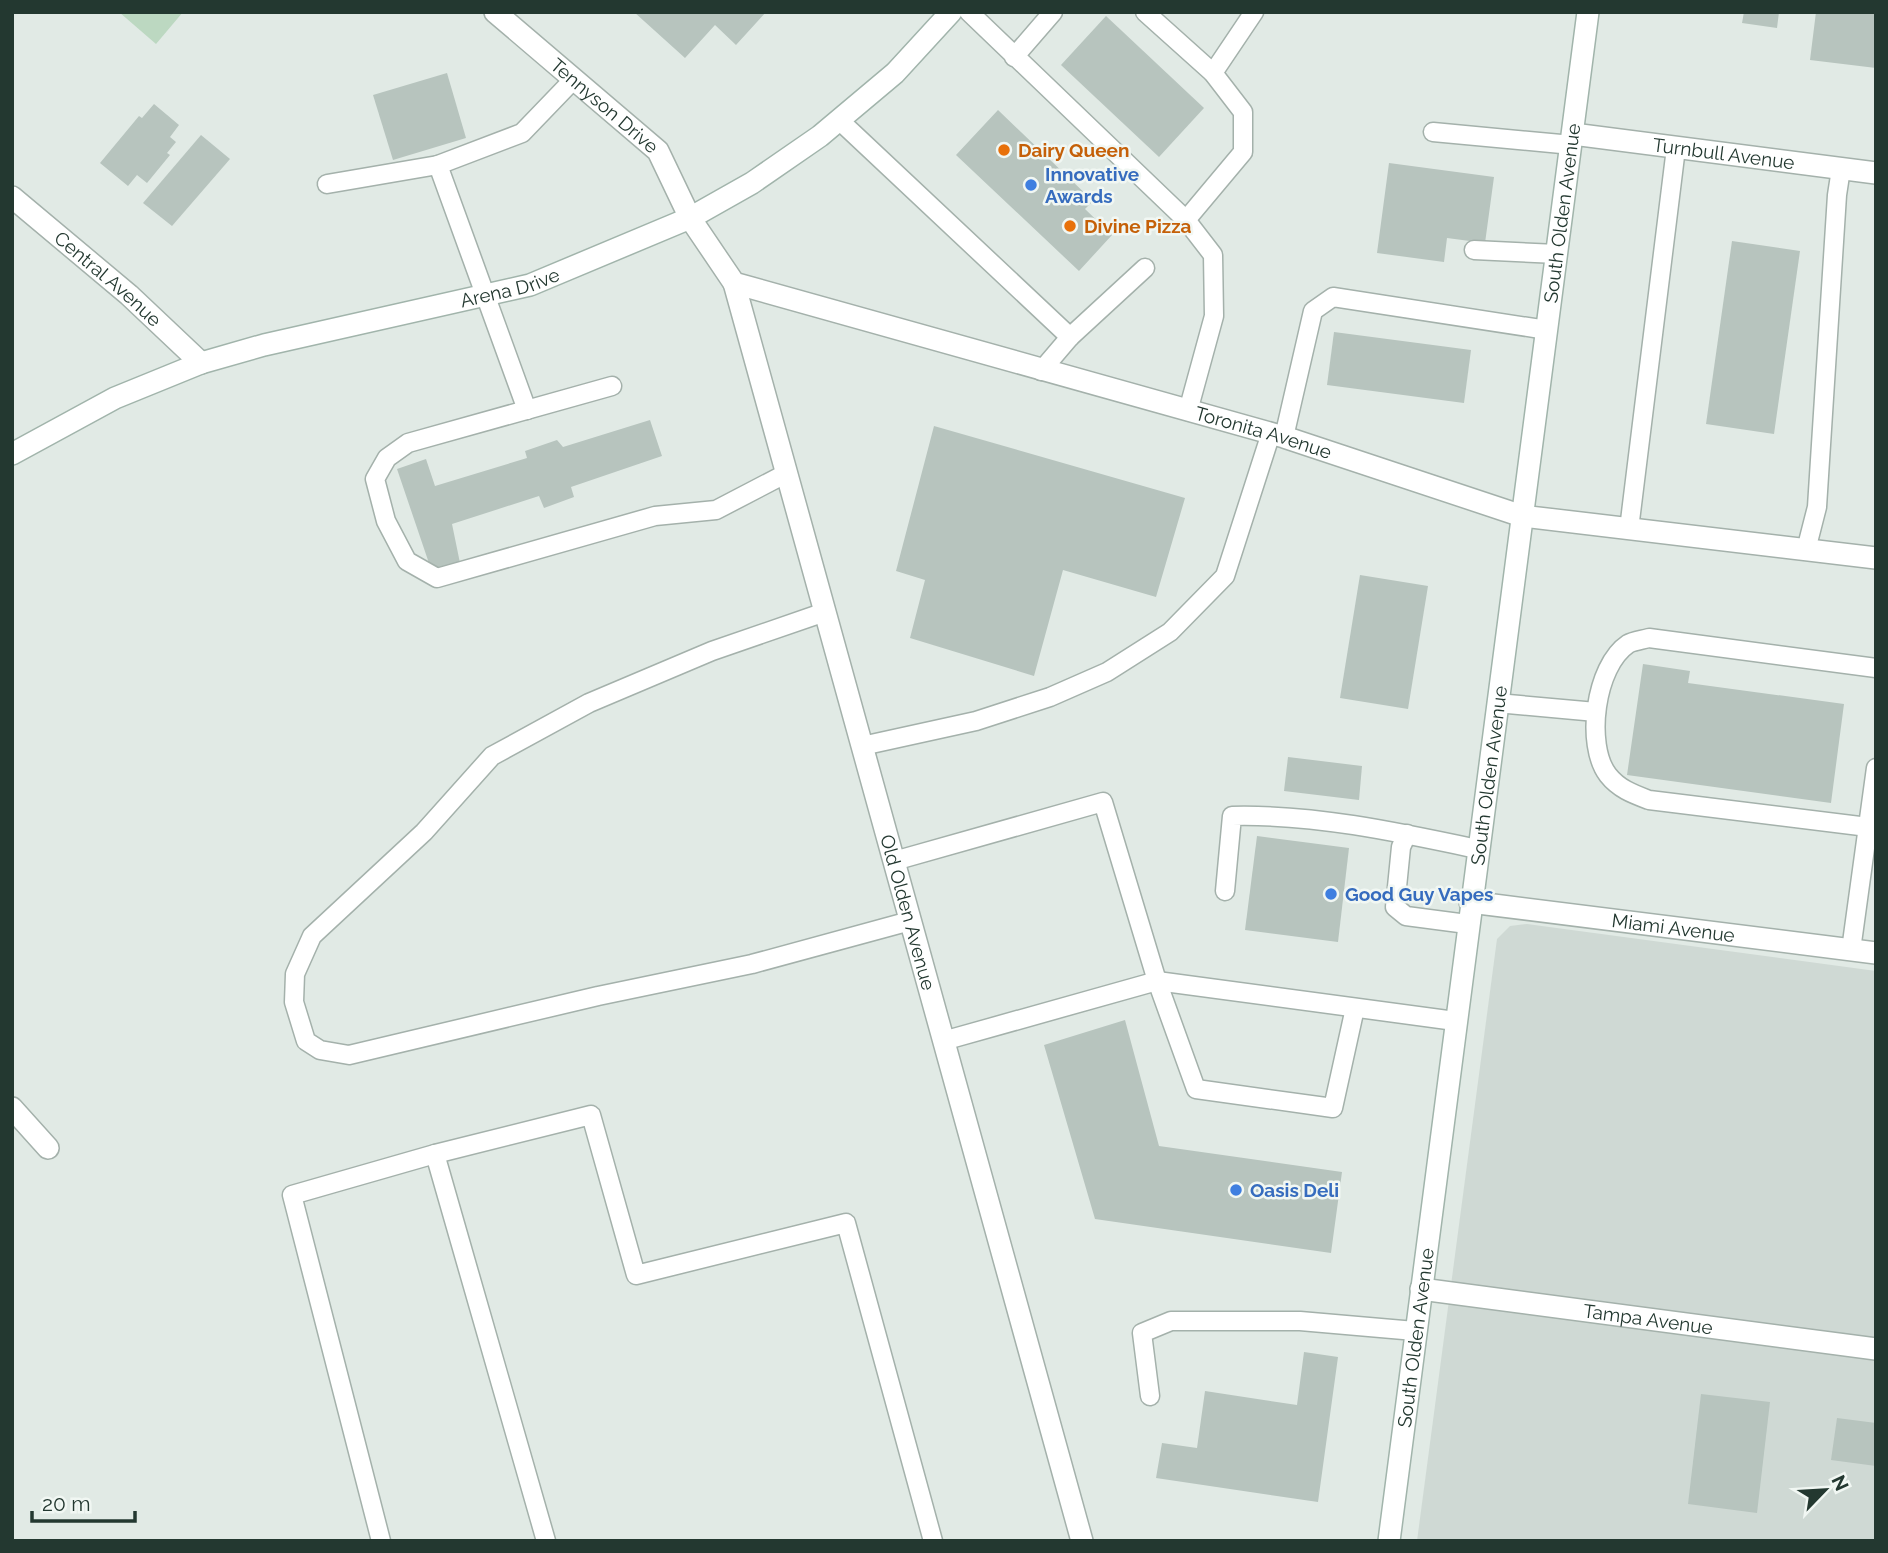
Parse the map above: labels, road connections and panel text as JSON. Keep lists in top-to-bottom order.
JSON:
{
  "streets": {
    "street": [
      "Tennyson Drive",
      "Turnbull Avenue",
      "South Olden Avenue",
      "Central Avenue",
      "Arena Drive",
      "Toronita Avenue",
      "Old Olden Avenue",
      "Miami Avenue",
      "Tampa Avenue"
    ]
  },
  "crossings": [
    ["Tennyson Drive", "Arena Drive"],
    ["Turnbull Avenue", "South Olden Avenue"],
    ["South Olden Avenue", "Toronita Avenue"],
    ["South Olden Avenue", "Miami Avenue"],
    ["South Olden Avenue", "Tampa Avenue"],
    ["Central Avenue", "Arena Drive"],
    ["Toronita Avenue", "Old Olden Avenue"]
  ],
  "places": [
    "Dairy Queen",
    "Innovative Awards",
    "Divine Pizza",
    "Good Guy Vapes",
    "Oasis Deli"
  ],
  "scale_bar": "20 m",
  "north": "top right"
}
